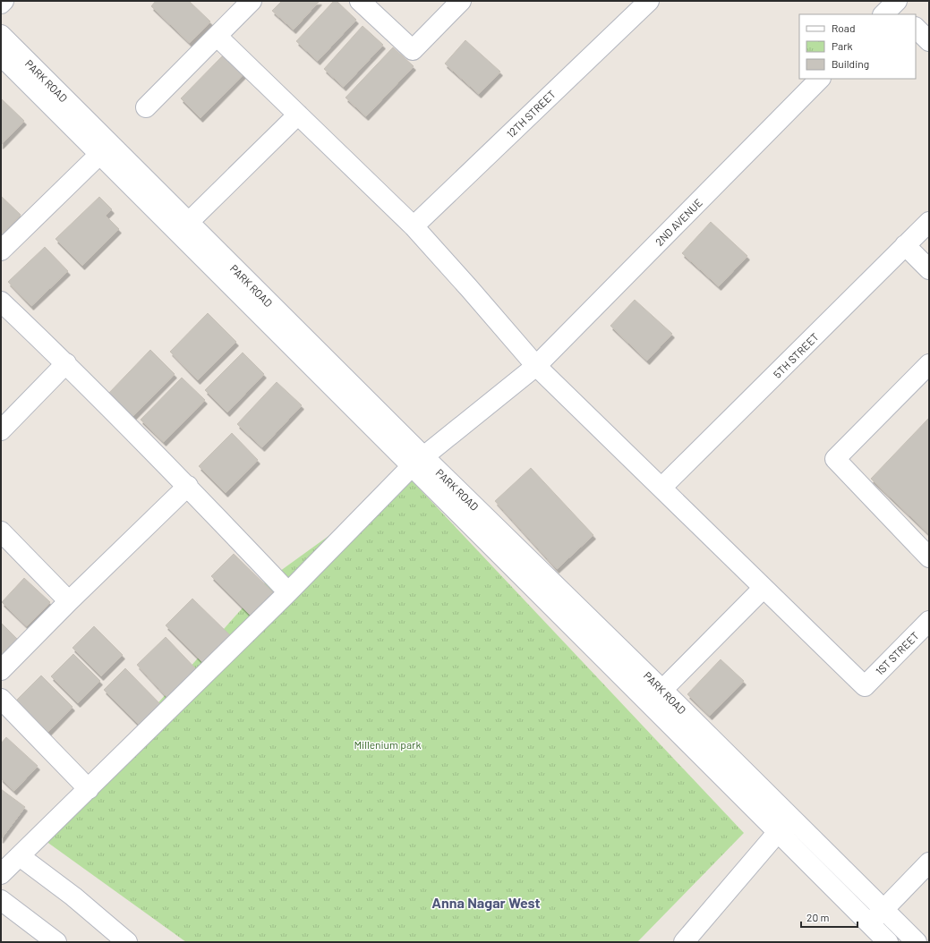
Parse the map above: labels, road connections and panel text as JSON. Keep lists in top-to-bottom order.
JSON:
{
  "streets": {
    "street": [
      "PARK ROAD",
      "12TH STREET",
      "2ND AVENUE",
      "5TH STREET",
      "1ST STREET"
    ]
  },
  "crossings": [
    ["PARK ROAD", "2ND AVENUE"]
  ],
  "districts": ["Anna Nagar West"],
  "parks": ["Millenium park"],
  "legend": ["Road", "Park", "Building"],
  "scale_bar": "20 m"
}
